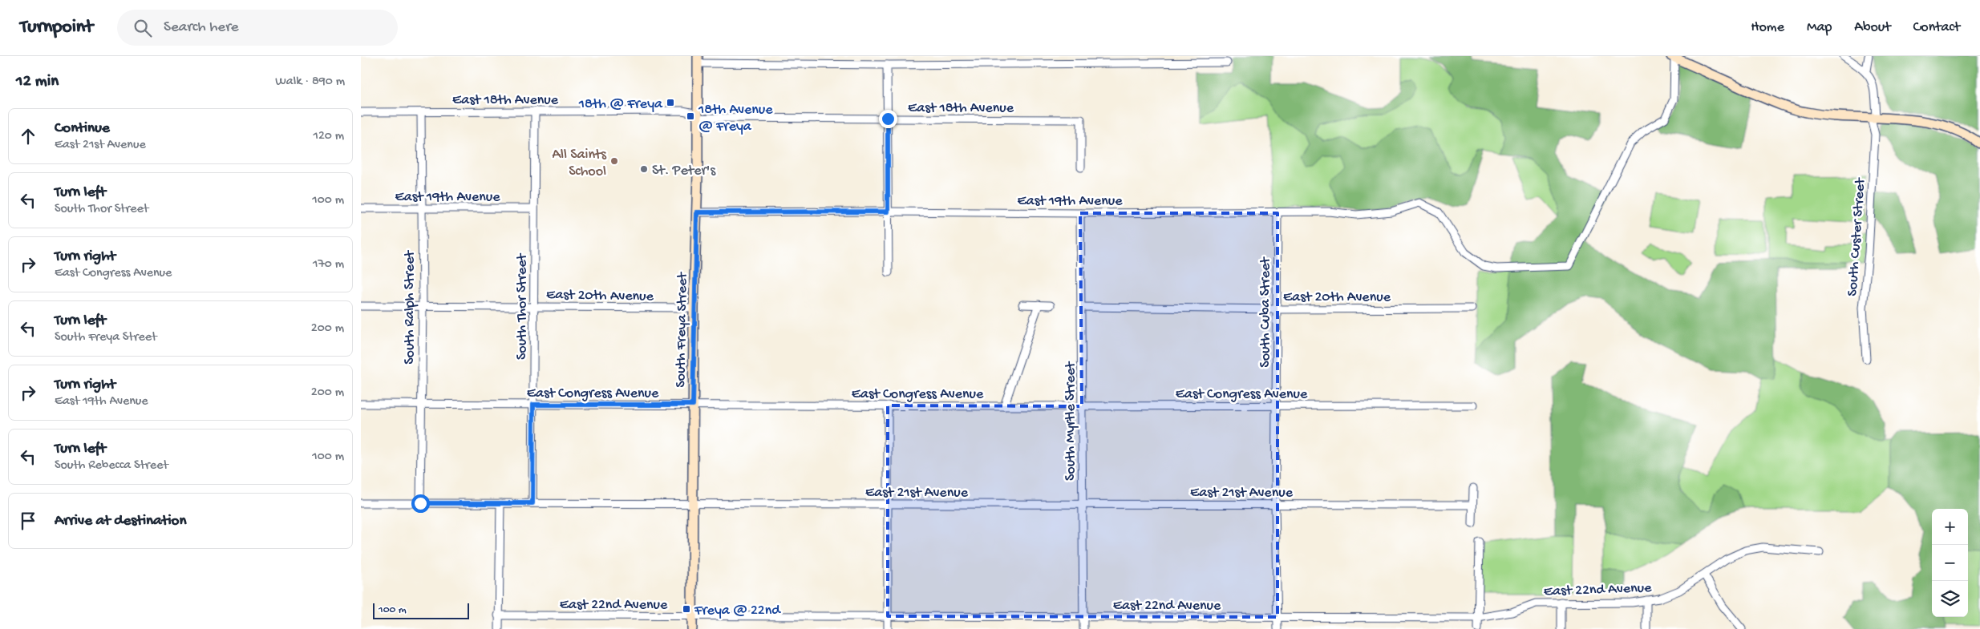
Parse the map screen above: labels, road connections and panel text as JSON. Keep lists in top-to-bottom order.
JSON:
{
  "streets": {
    "main road": ["South Freya Street"],
    "street": [
      "East 18th Avenue",
      "East 19th Avenue",
      "South Custer Street",
      "East 20th Avenue",
      "South Thor Street",
      "South Ralph Street",
      "South Cuba Street",
      "East Congress Avenue",
      "South Myrtle Street",
      "East 21st Avenue",
      "East 22nd Avenue"
    ]
  },
  "crossings": [
    ["East 18th Avenue", "South Thor Street"],
    ["East 18th Avenue", "South Ralph Street"],
    ["East 18th Avenue", "South Freya Street"],
    ["East 19th Avenue", "South Thor Street"],
    ["East 19th Avenue", "South Ralph Street"],
    ["East 19th Avenue", "South Cuba Street"],
    ["East 19th Avenue", "South Freya Street"],
    ["East 19th Avenue", "South Myrtle Street"],
    ["East 20th Avenue", "South Thor Street"],
    ["East 20th Avenue", "South Ralph Street"],
    ["East 20th Avenue", "South Cuba Street"],
    ["East 20th Avenue", "South Freya Street"],
    ["East 20th Avenue", "South Myrtle Street"],
    ["South Thor Street", "East Congress Avenue"],
    ["South Thor Street", "East 21st Avenue"],
    ["South Ralph Street", "East Congress Avenue"],
    ["South Ralph Street", "East 21st Avenue"],
    ["South Cuba Street", "East Congress Avenue"],
    ["South Cuba Street", "East 21st Avenue"],
    ["South Cuba Street", "East 22nd Avenue"],
    ["South Freya Street", "East Congress Avenue"],
    ["South Freya Street", "East 21st Avenue"],
    ["South Freya Street", "East 22nd Avenue"],
    ["East Congress Avenue", "South Myrtle Street"],
    ["South Myrtle Street", "East 21st Avenue"],
    ["South Myrtle Street", "East 22nd Avenue"]
  ],
  "places": {
    "transit": ["18th @ Freya", "18th Avenue @ Freya", "Freya @ 22nd"],
    "other": ["All Saints School", "St. Peter's"]
  },
  "scale_bar": "100 m",
  "page": {
    "header": "Turnpoint",
    "search": "Search here",
    "nav": [
      "Home",
      "Map",
      "About",
      "Contact"
    ],
    "heading": ["12 min", "Walk · 890 m"],
    "list": [
      ["Continue", "East 21st Avenue", "120 m"],
      ["Turn left", "South Thor Street", "100 m"],
      ["Turn right", "East Congress Avenue", "170 m"],
      ["Turn left", "South Freya Street", "200 m"],
      ["Turn right", "East 19th Avenue", "200 m"],
      ["Turn left", "South Rebecca Street", "100 m"],
      "Arrive at destination"
    ],
    "map_buttons": ["+", "−"],
    "scale": "100 m"
  }
}
